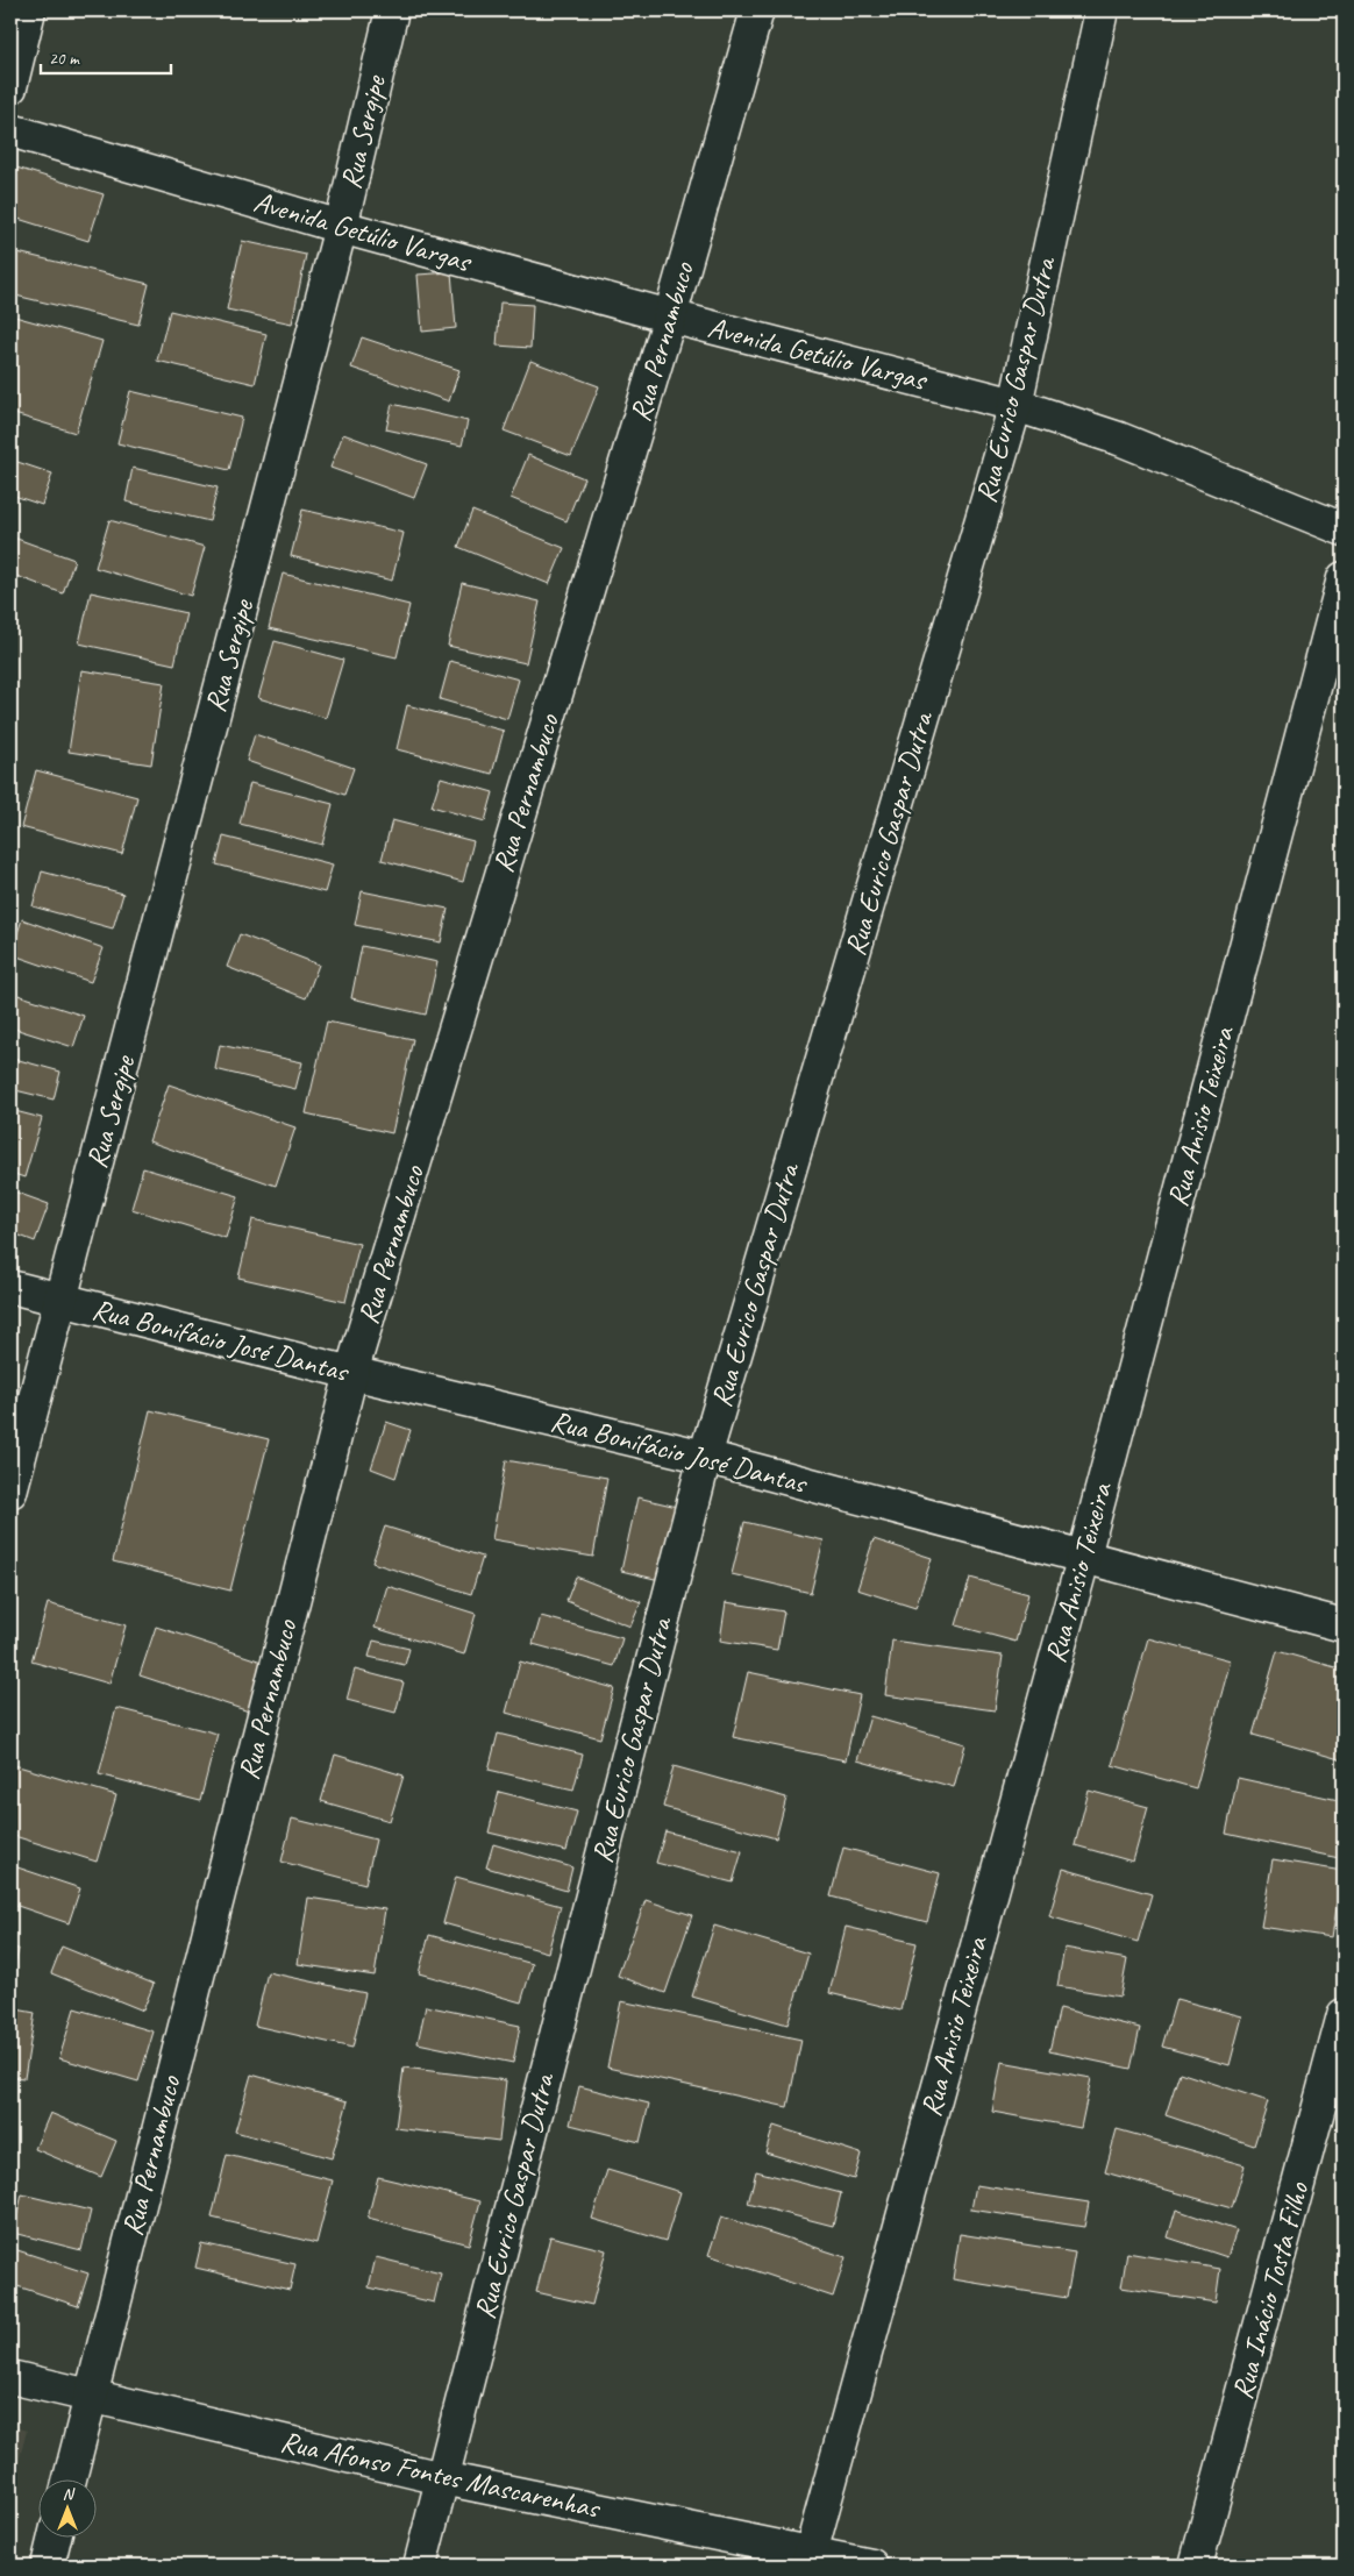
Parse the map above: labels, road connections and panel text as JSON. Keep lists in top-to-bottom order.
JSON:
{
  "streets": {
    "street": [
      "Rua Sergipe",
      "Avenida Getúlio Vargas",
      "Rua Pernambuco",
      "Rua Eurico Gaspar Dutra",
      "Rua Anisio Teixeira",
      "Rua Bonifácio José Dantas",
      "Rua Inácio Tosta Filho",
      "Rua Afonso Fontes Mascarenhas"
    ]
  },
  "crossings": [
    ["Rua Sergipe", "Avenida Getúlio Vargas"],
    ["Rua Sergipe", "Rua Bonifácio José Dantas"],
    ["Avenida Getúlio Vargas", "Rua Pernambuco"],
    ["Avenida Getúlio Vargas", "Rua Eurico Gaspar Dutra"],
    ["Rua Pernambuco", "Rua Bonifácio José Dantas"],
    ["Rua Pernambuco", "Rua Afonso Fontes Mascarenhas"],
    ["Rua Eurico Gaspar Dutra", "Rua Bonifácio José Dantas"],
    ["Rua Eurico Gaspar Dutra", "Rua Afonso Fontes Mascarenhas"],
    ["Rua Anisio Teixeira", "Rua Bonifácio José Dantas"],
    ["Rua Anisio Teixeira", "Rua Afonso Fontes Mascarenhas"]
  ],
  "scale_bar": "20 m",
  "north": "top"
}
